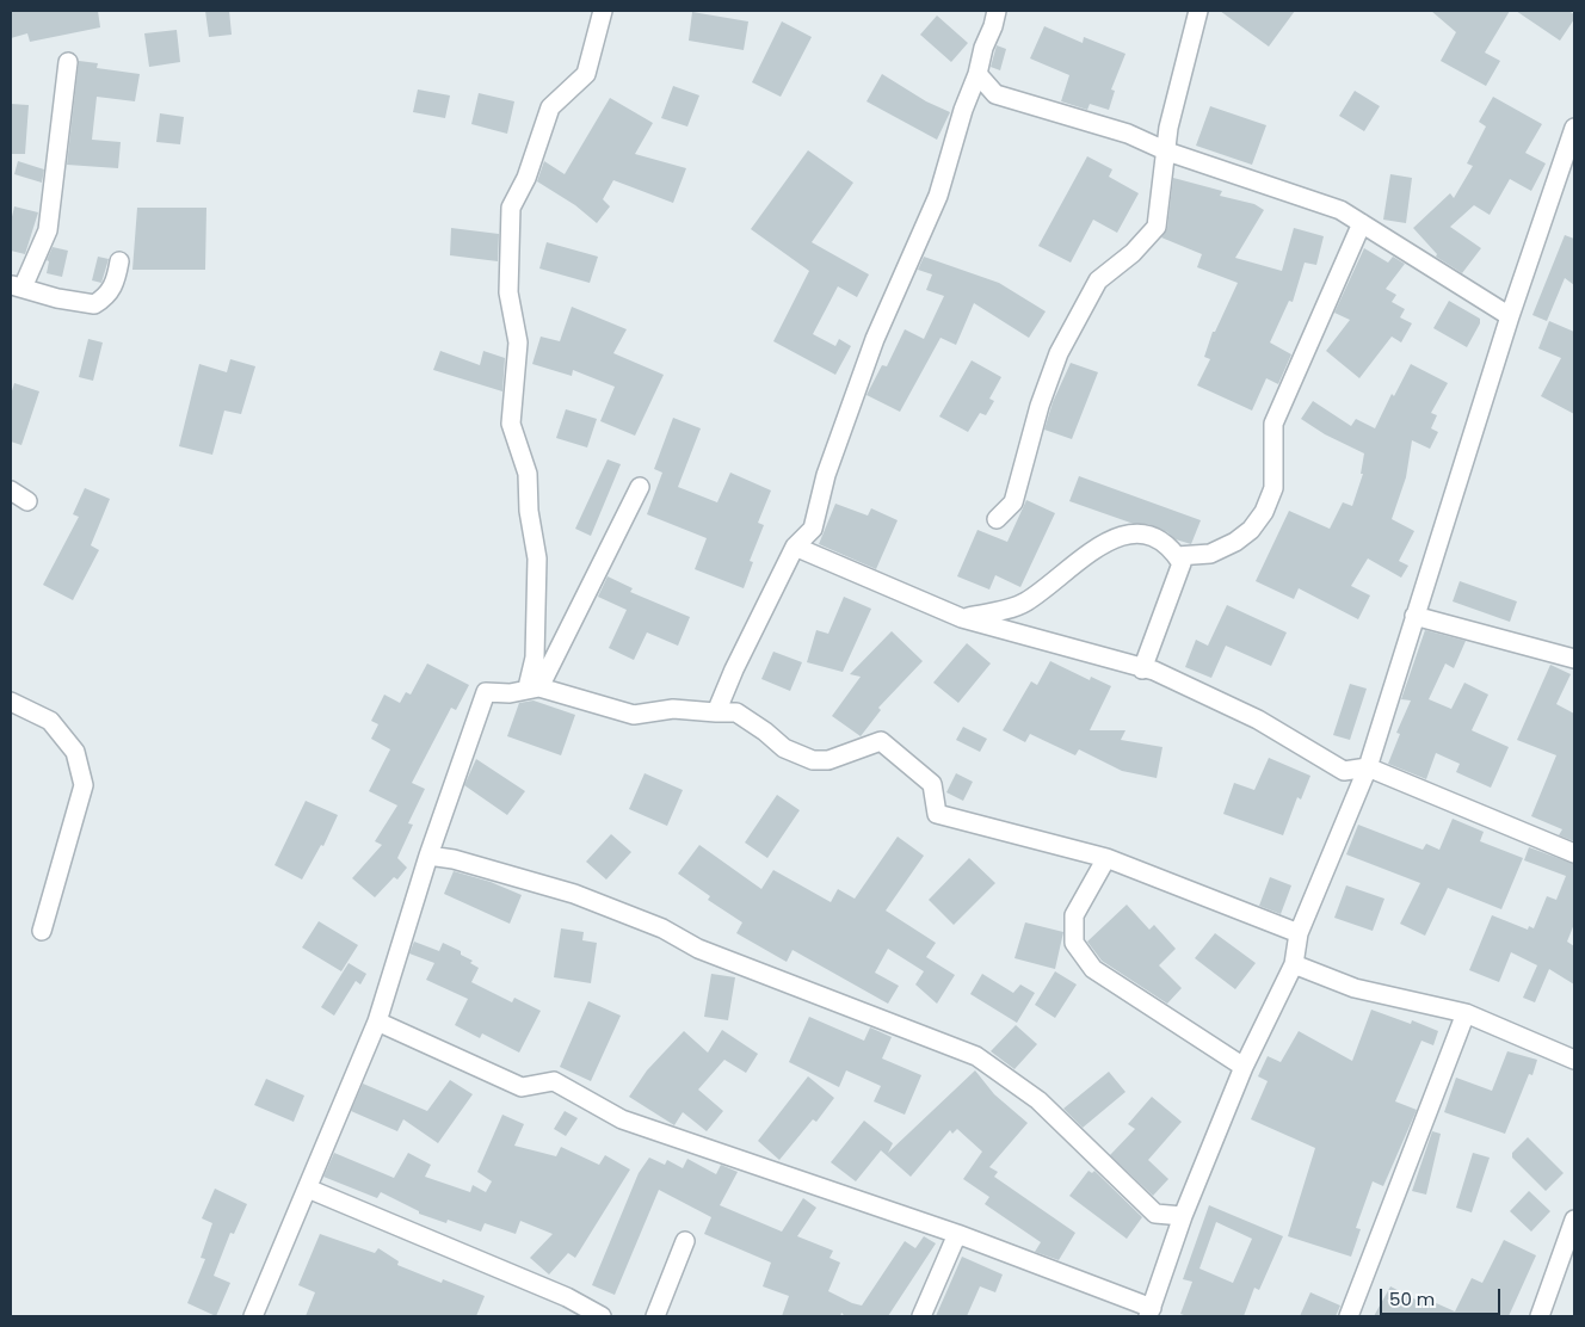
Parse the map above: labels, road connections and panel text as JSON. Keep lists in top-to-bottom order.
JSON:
{
  "scale_bar": "50 m"
}
